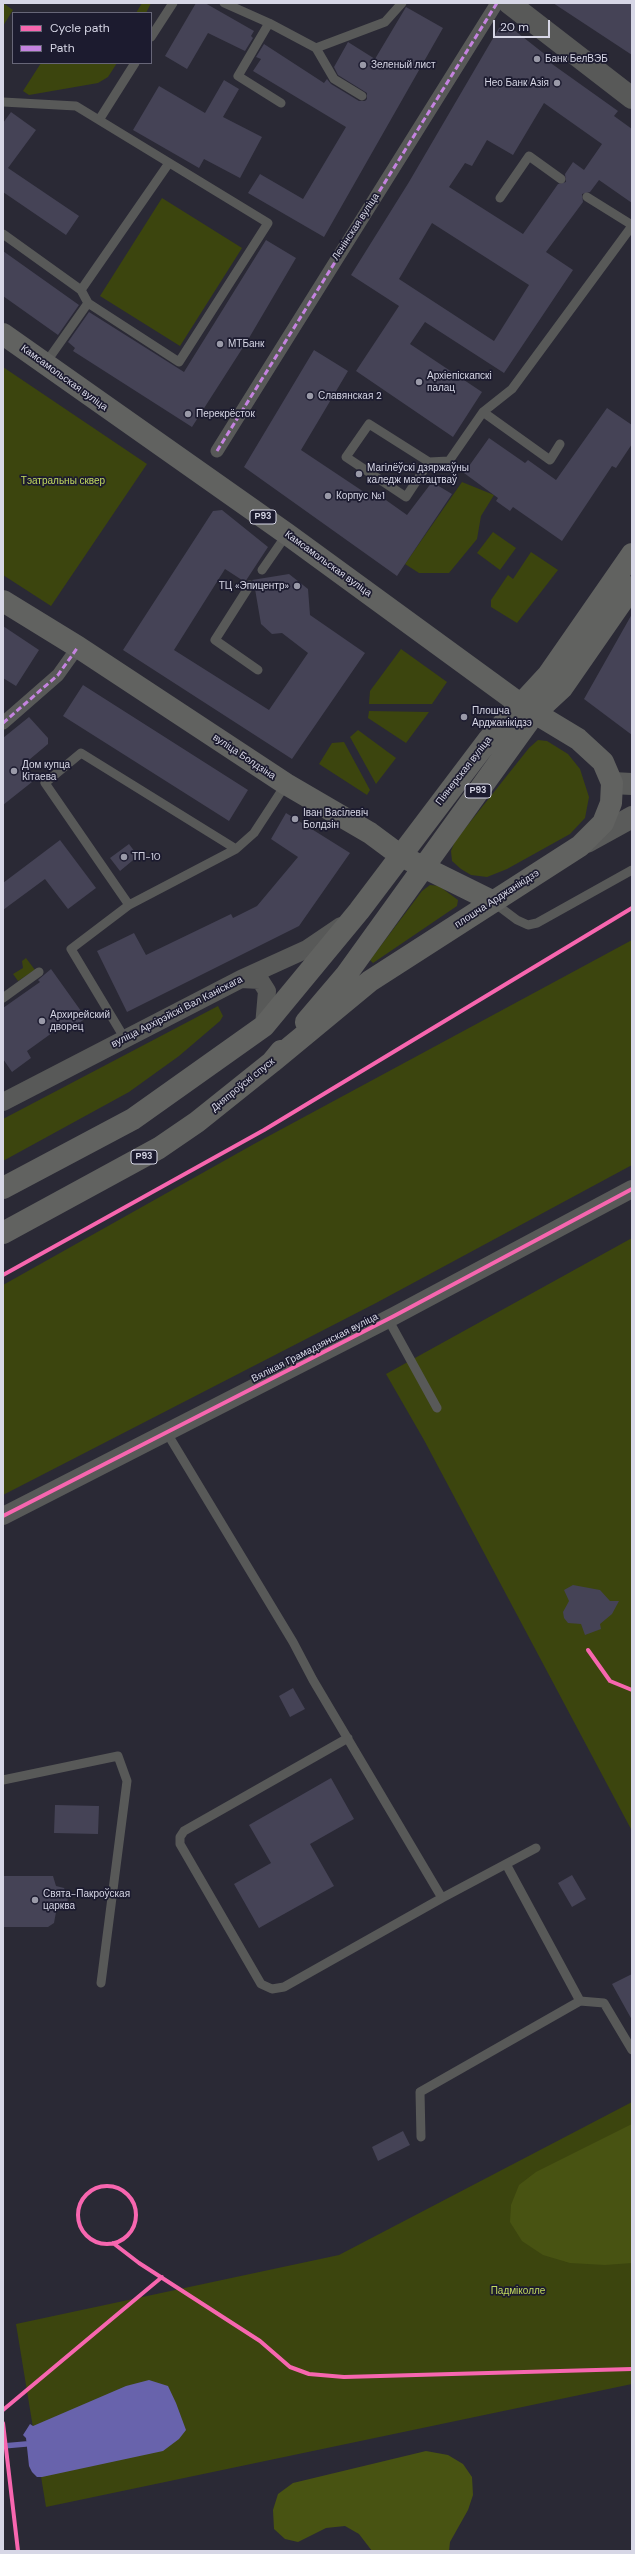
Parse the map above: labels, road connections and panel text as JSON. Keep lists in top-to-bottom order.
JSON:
{
  "streets": {
    "main road": [
      "Камсамольская вуліца",
      "Р93",
      "вуліца Болдзіна",
      "Піянерская вуліца",
      "плошча Арджанікідзэ",
      "Дняпроўскі спуск"
    ],
    "street": ["Ленінская вуліца", "вуліца Архірэйскі Вал Каніскага", "Вялікая Грамадзянская вуліца"]
  },
  "crossings": [
    ["Камсамольская вуліца", "Піянерская вуліца"],
    ["Камсамольская вуліца", "плошча Арджанікідзэ"],
    ["вуліца Болдзіна", "Піянерская вуліца"],
    ["вуліца Болдзіна", "плошча Арджанікідзэ"],
    ["вуліца Болдзіна", "Дняпроўскі спуск"],
    ["Піянерская вуліца", "плошча Арджанікідзэ"],
    ["Піянерская вуліца", "Дняпроўскі спуск"],
    ["плошча Арджанікідзэ", "Дняпроўскі спуск"]
  ],
  "parks": ["Тэатральны сквер", "Падміколле"],
  "places": [
    "Банк БелВЭБ",
    "Зеленый лист",
    "Нео Банк Азія",
    "МТБанк",
    "Архіепіскапскі палац",
    "Славянская 2",
    "Перекрёсток",
    "Магілёўскі дзяржаўны каледж мастацтваў",
    "Корпус №1",
    "ТЦ «Эпицентр»",
    "Плошча Арджанікідзэ",
    "Дом купца Кітаева",
    "Іван Васілевіч Болдзін",
    "ТП-10",
    "Архирейский дворец",
    "Свята-Пакроўская царква"
  ],
  "legend": ["Cycle path", "Path"],
  "scale_bar": "20 m"
}
